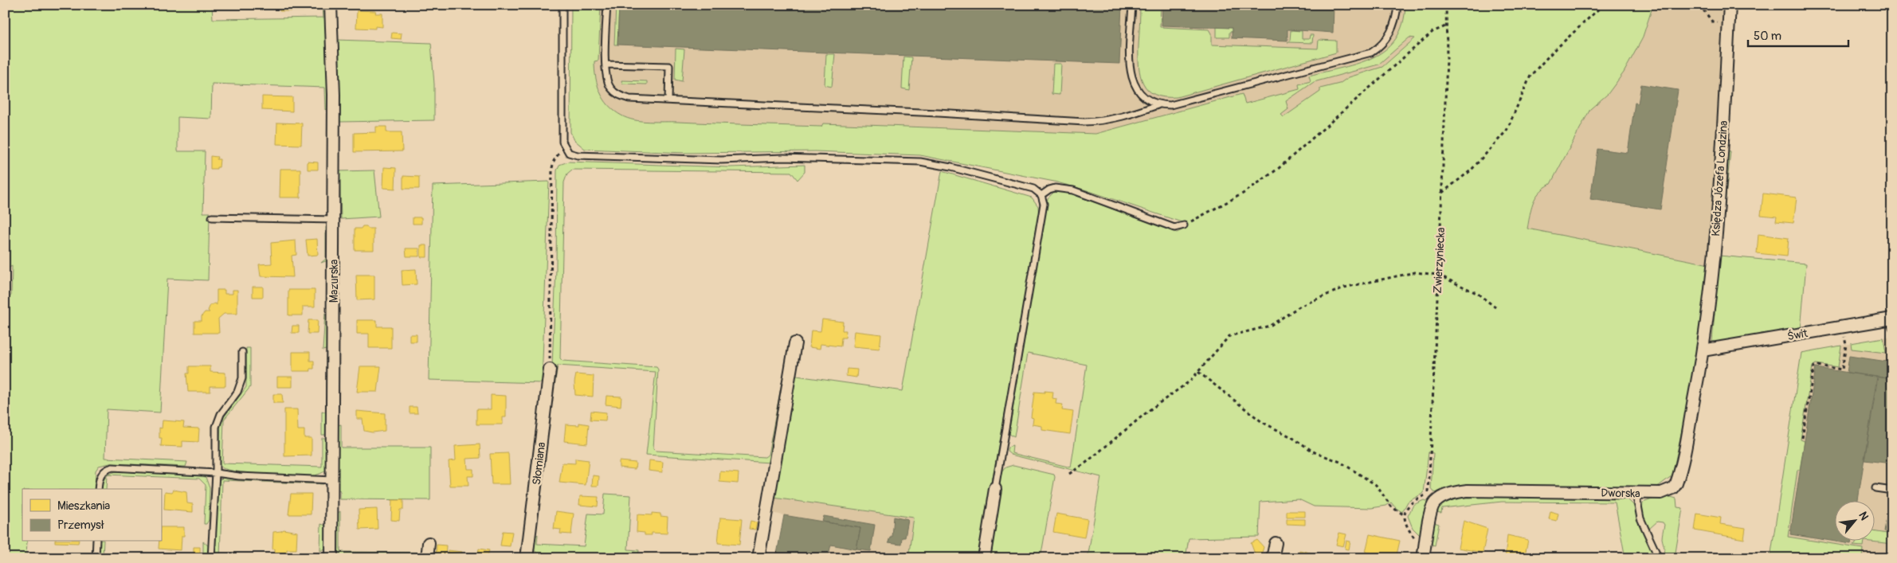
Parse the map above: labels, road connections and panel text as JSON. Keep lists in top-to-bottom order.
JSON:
{
  "streets": {
    "street": [
      "Księdza Józefa Londzina",
      "Mazurska",
      "Świt",
      "Słomiana",
      "Dworska"
    ],
    "path": ["Zwierzyniecka"]
  },
  "crossings": [
    ["Księdza Józefa Londzina", "Świt"],
    ["Księdza Józefa Londzina", "Dworska"],
    ["Świt", "Dworska"]
  ],
  "legend": ["Mieszkania", "Przemysł"],
  "scale_bar": "50 m",
  "north": "top right"
}
